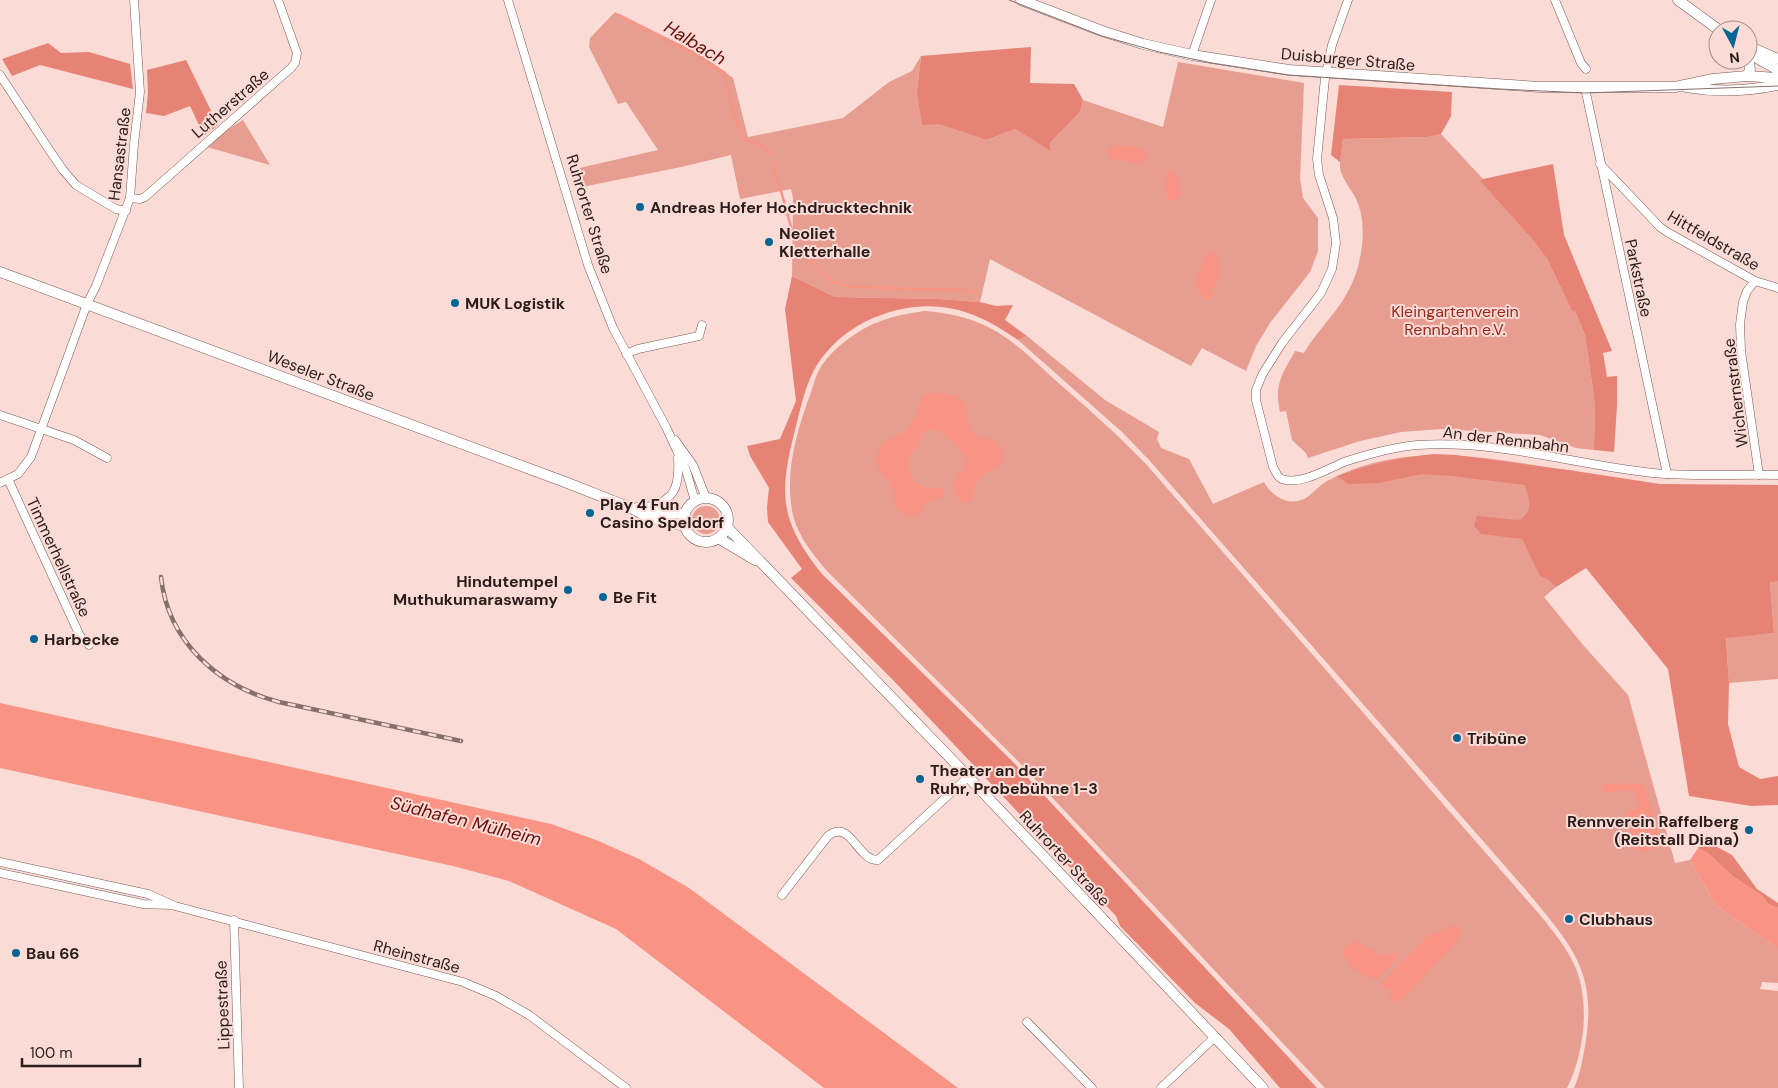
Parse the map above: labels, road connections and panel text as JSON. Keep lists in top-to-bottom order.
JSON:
{
  "streets": {
    "main road": ["Duisburger Straße", "Ruhrorter Straße", "Weseler Straße"],
    "street": [
      "Lutherstraße",
      "Hansastraße",
      "Hittfeldstraße",
      "Parkstraße",
      "Wichernstraße",
      "An der Rennbahn",
      "Timmerhellstraße",
      "Rheinstraße",
      "Lippestraße"
    ]
  },
  "crossings": [
    ["Duisburger Straße", "Parkstraße"],
    ["Duisburger Straße", "An der Rennbahn"],
    ["Lutherstraße", "Hansastraße"],
    ["Hansastraße", "Weseler Straße"],
    ["Ruhrorter Straße", "Weseler Straße"],
    ["Hittfeldstraße", "Parkstraße"],
    ["Hittfeldstraße", "Wichernstraße"],
    ["Parkstraße", "An der Rennbahn"],
    ["Wichernstraße", "An der Rennbahn"],
    ["Rheinstraße", "Lippestraße"]
  ],
  "water": ["Halbach", "Südhafen Mülheim"],
  "parks": ["Kleingartenverein Rennbahn e.V."],
  "places": [
    "Andreas Hofer Hochdrucktechnik",
    "Neoliet Kletterhalle",
    "MUK Logistik",
    "Play 4 Fun Casino Speldorf",
    "Hindutempel Muthukumaraswamy",
    "Be Fit",
    "Harbecke",
    "Tribüne",
    "Theater an der Ruhr, Probebühne 1-3",
    "Rennverein Raffelberg (Reitstall Diana)",
    "Clubhaus",
    "Bau 66"
  ],
  "scale_bar": "100 m",
  "north": "bottom"
}
